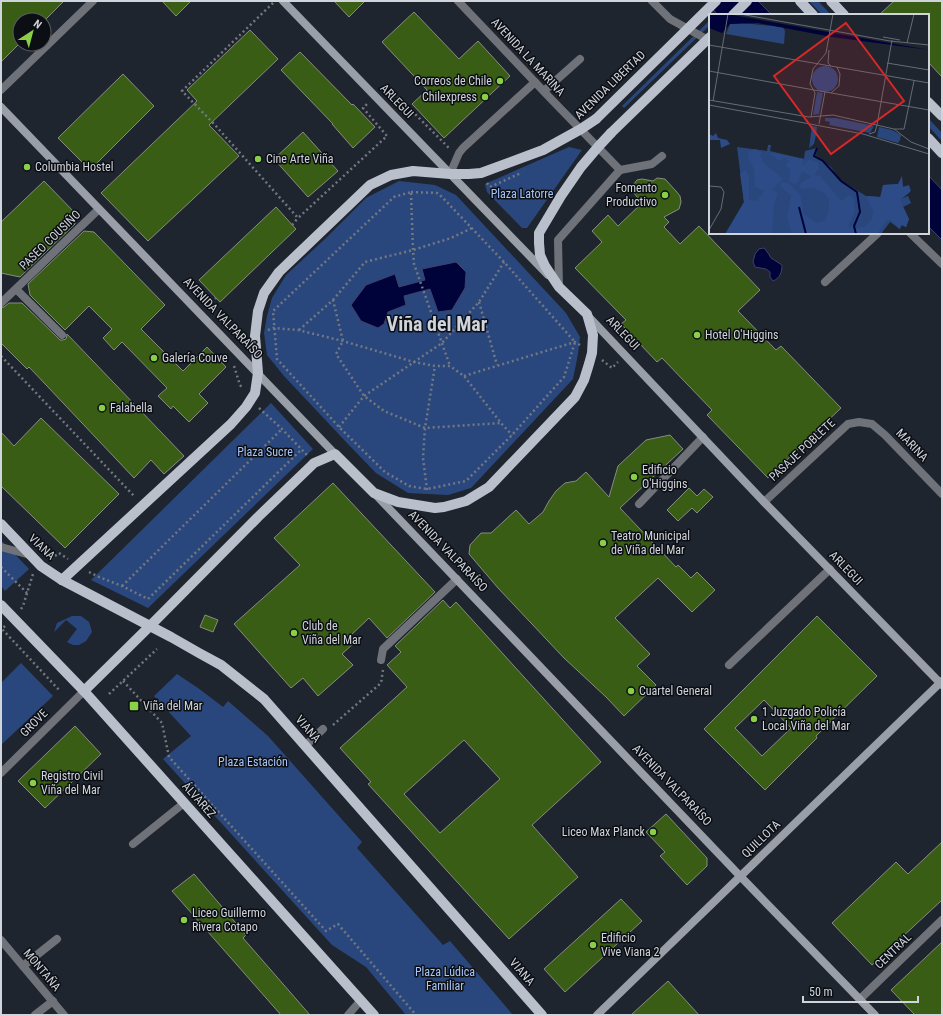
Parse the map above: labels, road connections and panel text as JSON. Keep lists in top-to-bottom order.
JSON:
{
  "streets": {
    "main road": [
      "AVENIDA LIBERTAD",
      "ARLEGUI",
      "AVENIDA VALPARAÍSO",
      "VIANA",
      "ÁLVAREZ",
      "QUILLOTA"
    ],
    "street": [
      "AVENIDA LA MARINA",
      "PASEO COUSIÑO",
      "MARINA",
      "PASAJE POBLETE",
      "GROVE",
      "CENTRAL",
      "MONTAÑA"
    ]
  },
  "crossings": [
    ["AVENIDA LA MARINA", "AVENIDA LIBERTAD"],
    ["ARLEGUI", "PASAJE POBLETE"],
    ["ARLEGUI", "QUILLOTA"],
    ["PASEO COUSIÑO", "AVENIDA VALPARAÍSO"],
    ["AVENIDA VALPARAÍSO", "QUILLOTA"],
    ["AVENIDA VALPARAÍSO", "CENTRAL"],
    ["MARINA", "PASAJE POBLETE"],
    ["GROVE", "ÁLVAREZ"]
  ],
  "districts": ["Viña del Mar"],
  "parks": [
    "Plaza Latorre",
    "Plaza Sucre",
    "Plaza Estación",
    "Plaza Lúdica Familiar"
  ],
  "places": {
    "other": [
      "Correos de Chile",
      "Chilexpress",
      "Cine Arte Viña",
      "Columbia Hostel",
      "Fomento Productivo",
      "Hotel O'Higgins",
      "Galería Couve",
      "Falabella",
      "Edificio O'Higgins",
      "Teatro Municipal de Viña del Mar",
      "Club de Viña del Mar",
      "Cuartel General",
      "1 Juzgado Policía Local Viña del Mar",
      "Registro Civil Viña del Mar",
      "Liceo Max Planck",
      "Liceo Guillermo Rivera Cotapo",
      "Edificio Vive Viana 2"
    ],
    "transit": ["Viña del Mar"]
  },
  "scale_bar": "50 m",
  "north": "top right"
}
